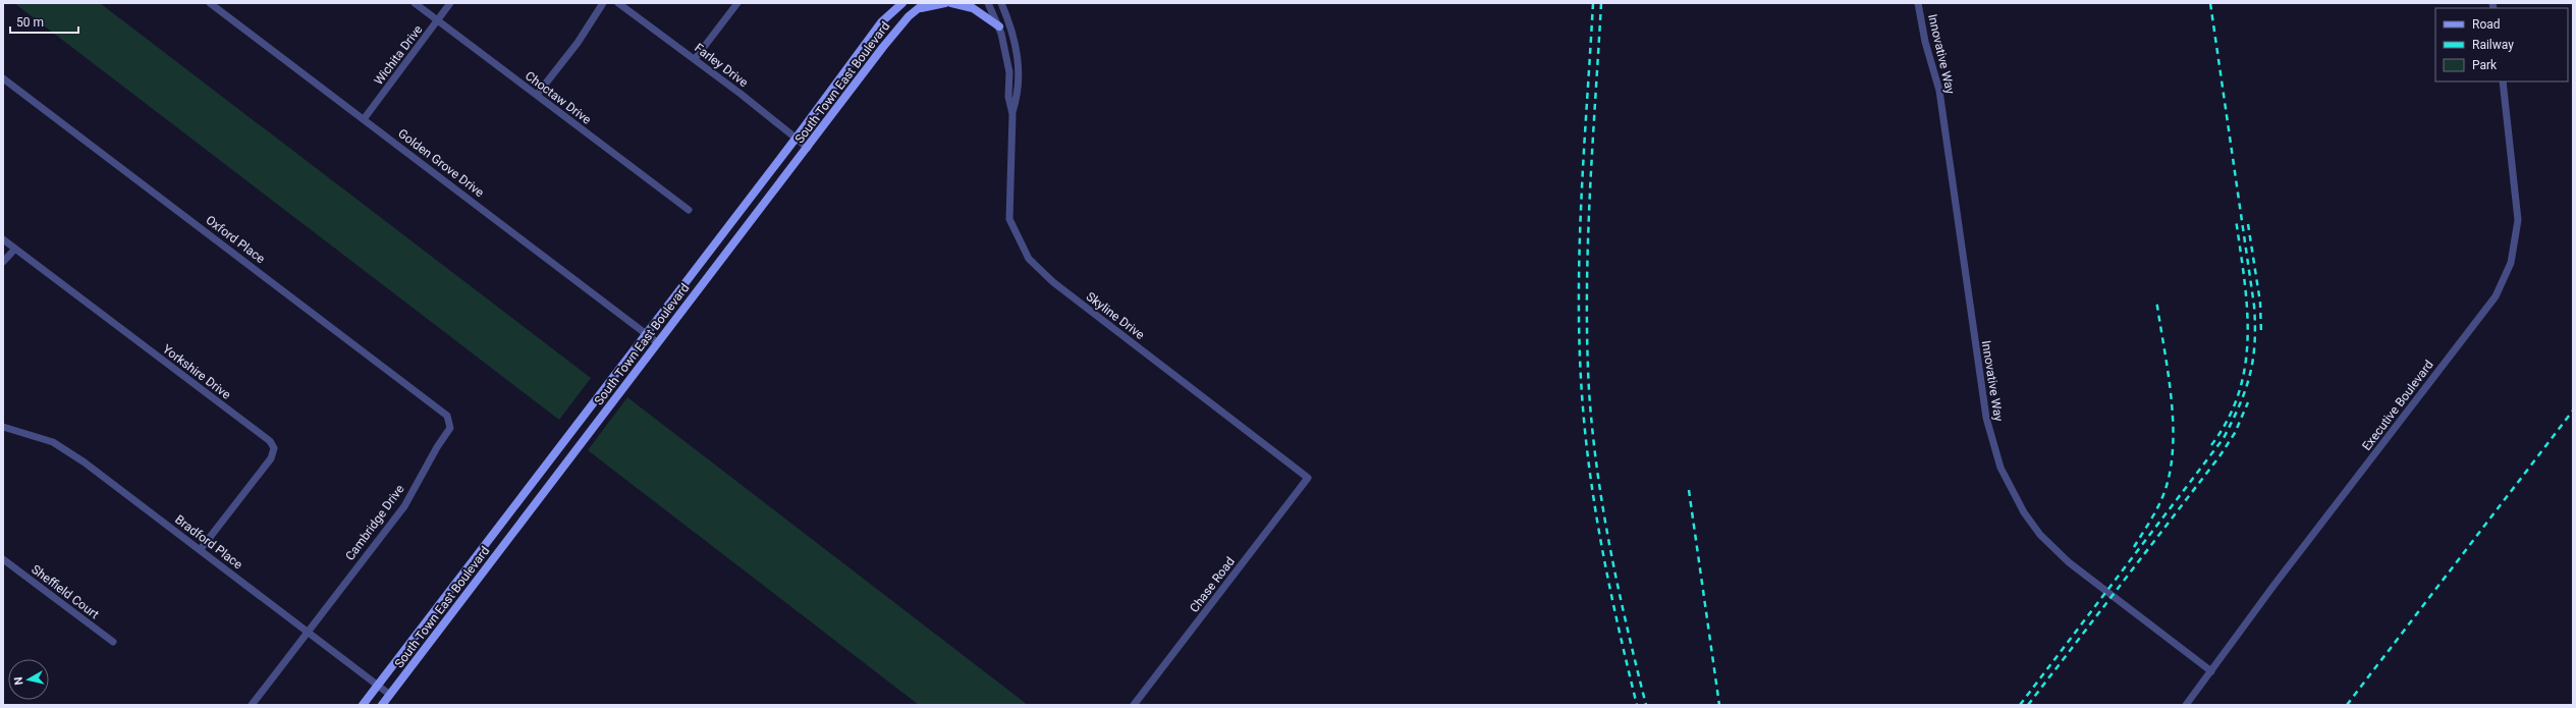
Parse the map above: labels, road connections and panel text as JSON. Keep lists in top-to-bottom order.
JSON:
{
  "streets": {
    "main road": ["South Town East Boulevard"],
    "street": [
      "Innovative Way",
      "Wichita Drive",
      "Farley Drive",
      "Choctaw Drive",
      "Golden Grove Drive",
      "Oxford Place",
      "Skyline Drive",
      "Yorkshire Drive",
      "Executive Boulevard",
      "Cambridge Drive",
      "Bradford Place",
      "Chase Road",
      "Sheffield Court"
    ]
  },
  "crossings": [
    ["Innovative Way", "Executive Boulevard"],
    ["Wichita Drive", "Choctaw Drive"],
    ["Wichita Drive", "Golden Grove Drive"],
    ["Farley Drive", "South Town East Boulevard"],
    ["South Town East Boulevard", "Golden Grove Drive"],
    ["South Town East Boulevard", "Bradford Place"],
    ["Oxford Place", "Cambridge Drive"],
    ["Skyline Drive", "Chase Road"],
    ["Yorkshire Drive", "Bradford Place"],
    ["Cambridge Drive", "Bradford Place"]
  ],
  "legend": ["Road", "Railway", "Park"],
  "scale_bar": "50 m",
  "north": "left"
}
